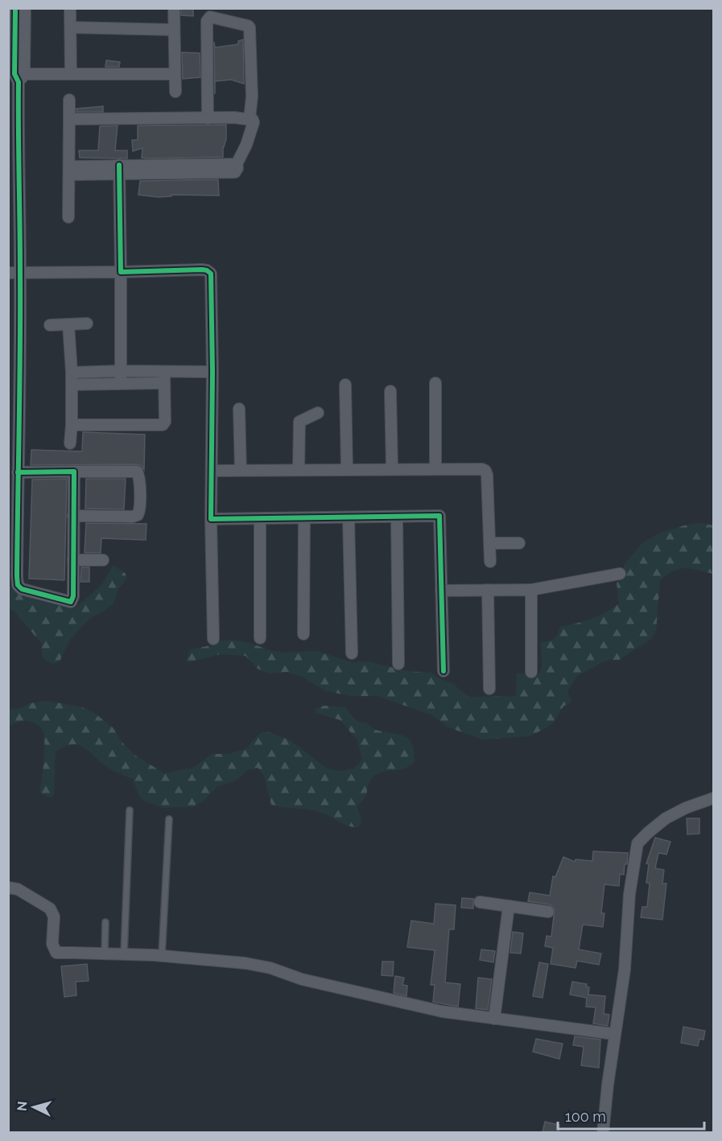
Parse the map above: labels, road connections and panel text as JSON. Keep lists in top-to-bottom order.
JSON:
{
  "scale_bar": "100 m",
  "north": "left"
}
